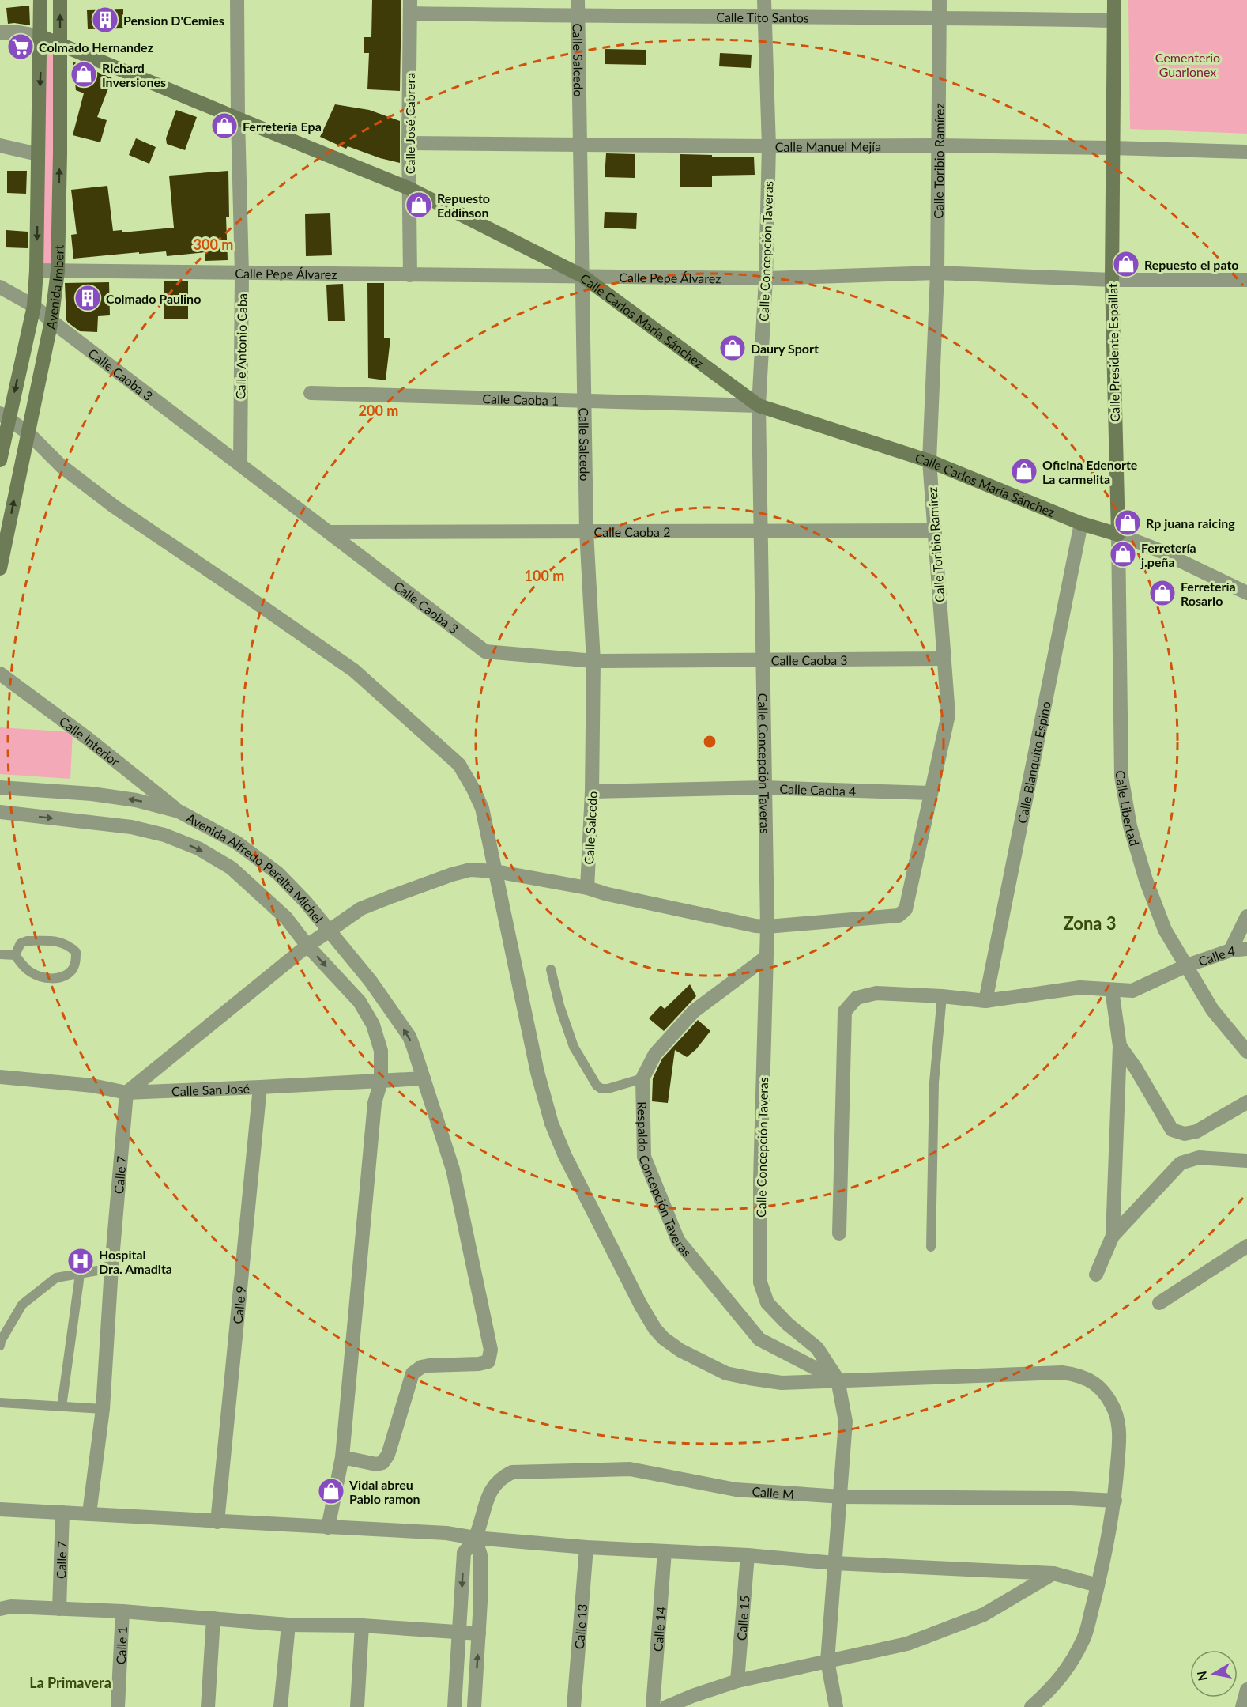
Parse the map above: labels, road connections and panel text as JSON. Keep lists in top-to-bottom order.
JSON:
{
  "streets": {
    "street": [
      "Calle Tito Santos",
      "Calle Salcedo",
      "Calle José Cabrera",
      "Calle Manuel Mejía",
      "Calle Toribio Ramírez",
      "Calle Concepción Taveras",
      "Calle Pepe Álvarez",
      "Avenida Imbert",
      "Calle Carlos María Sánchez",
      "Calle Antonio Caba",
      "Calle Presidente Espaillat",
      "Calle Caoba 3",
      "Calle Caoba 1",
      "Calle Caoba 2",
      "Calle Interior",
      "Calle Blanquito Espino",
      "Calle Caoba 4",
      "Calle Libertad",
      "Avenida Alfredo Peralta Michel",
      "Calle 4",
      "Calle San José",
      "Calle 7",
      "Respaldo Concepción Taveras",
      "Calle 9",
      "Calle M",
      "Calle 15",
      "Calle 13",
      "Calle 14",
      "Calle 1"
    ]
  },
  "crossings": [
    ["Calle Tito Santos", "Calle Salcedo"],
    ["Calle Tito Santos", "Calle José Cabrera"],
    ["Calle Tito Santos", "Calle Toribio Ramírez"],
    ["Calle Tito Santos", "Calle Concepción Taveras"],
    ["Calle Tito Santos", "Calle Presidente Espaillat"],
    ["Calle Salcedo", "Calle Manuel Mejía"],
    ["Calle Salcedo", "Calle Pepe Álvarez"],
    ["Calle Salcedo", "Calle Carlos María Sánchez"],
    ["Calle Salcedo", "Calle Caoba 3"],
    ["Calle Salcedo", "Calle Caoba 1"],
    ["Calle Salcedo", "Calle Caoba 2"],
    ["Calle Salcedo", "Calle Caoba 4"],
    ["Calle José Cabrera", "Calle Manuel Mejía"],
    ["Calle José Cabrera", "Calle Pepe Álvarez"],
    ["Calle José Cabrera", "Calle Carlos María Sánchez"],
    ["Calle Manuel Mejía", "Calle Toribio Ramírez"],
    ["Calle Manuel Mejía", "Calle Concepción Taveras"],
    ["Calle Manuel Mejía", "Calle Presidente Espaillat"],
    ["Calle Toribio Ramírez", "Calle Concepción Taveras"],
    ["Calle Toribio Ramírez", "Calle Pepe Álvarez"],
    ["Calle Toribio Ramírez", "Calle Carlos María Sánchez"],
    ["Calle Toribio Ramírez", "Calle Caoba 3"],
    ["Calle Toribio Ramírez", "Calle Caoba 2"],
    ["Calle Toribio Ramírez", "Calle Caoba 4"],
    ["Calle Concepción Taveras", "Calle Pepe Álvarez"],
    ["Calle Concepción Taveras", "Calle Carlos María Sánchez"],
    ["Calle Concepción Taveras", "Calle Caoba 3"],
    ["Calle Concepción Taveras", "Calle Caoba 1"],
    ["Calle Concepción Taveras", "Calle Caoba 2"],
    ["Calle Concepción Taveras", "Calle Caoba 4"],
    ["Calle Concepción Taveras", "Respaldo Concepción Taveras"],
    ["Calle Concepción Taveras", "Calle M"],
    ["Calle Pepe Álvarez", "Avenida Imbert"],
    ["Calle Pepe Álvarez", "Calle Carlos María Sánchez"],
    ["Calle Pepe Álvarez", "Calle Antonio Caba"],
    ["Calle Pepe Álvarez", "Calle Presidente Espaillat"],
    ["Avenida Imbert", "Calle Carlos María Sánchez"],
    ["Avenida Imbert", "Calle Caoba 3"],
    ["Calle Carlos María Sánchez", "Calle Antonio Caba"],
    ["Calle Carlos María Sánchez", "Calle Presidente Espaillat"],
    ["Calle Carlos María Sánchez", "Calle Caoba 1"],
    ["Calle Carlos María Sánchez", "Calle Blanquito Espino"],
    ["Calle Carlos María Sánchez", "Calle Libertad"],
    ["Calle Antonio Caba", "Calle Caoba 3"],
    ["Calle Presidente Espaillat", "Calle Libertad"],
    ["Calle Caoba 3", "Calle Caoba 2"],
    ["Calle Interior", "Avenida Alfredo Peralta Michel"],
    ["Calle Blanquito Espino", "Calle 4"],
    ["Calle Libertad", "Calle 4"],
    ["Avenida Alfredo Peralta Michel", "Calle San José"],
    ["Calle San José", "Calle 7"],
    ["Calle San José", "Calle 9"]
  ],
  "districts": ["Zona 3", "La Primavera"],
  "parks": ["Cementerio Guarionex"],
  "places": {
    "building": ["Pension D'Cemies", "Colmado Paulino"],
    "supermarket": ["Colmado Hernandez"],
    "shop": [
      "Richard Inversiones",
      "Ferretería Epa",
      "Repuesto Eddinson",
      "Repuesto el pato",
      "Daury Sport",
      "Oficina Edenorte La carmelita",
      "Rp juana raicing",
      "Ferretería j.peña",
      "Ferretería Rosario",
      "Vidal abreu Pablo ramon"
    ],
    "hospital": ["Hospital Dra. Amadita"]
  },
  "north": "left",
  "rings": ["300 m", "200 m", "100 m"]
}
